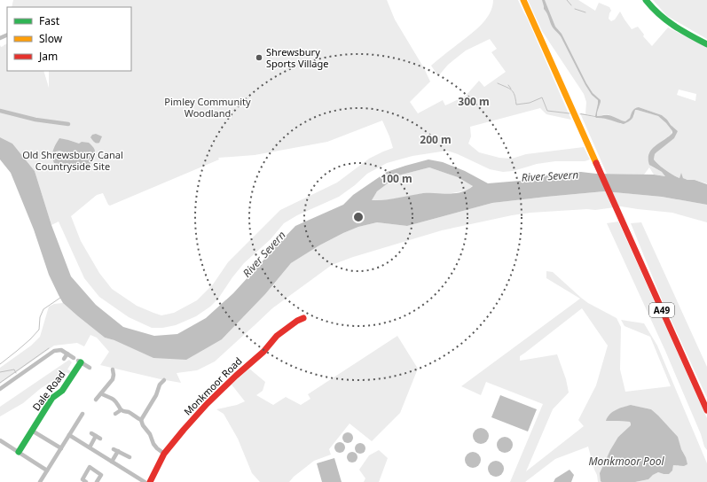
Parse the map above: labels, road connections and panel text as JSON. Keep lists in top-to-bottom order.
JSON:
{
  "streets": {
    "main road": ["A49", "Monkmoor Road", "Dale Road"]
  },
  "water": ["River Severn", "Monkmoor Pool"],
  "parks": ["Pimley Community Woodland", "Old Shrewsbury Canal Countryside Site"],
  "places": ["Shrewsbury Sports Village"],
  "legend": ["Fast", "Slow", "Jam"],
  "rings": ["300 m", "200 m", "100 m"]
}
